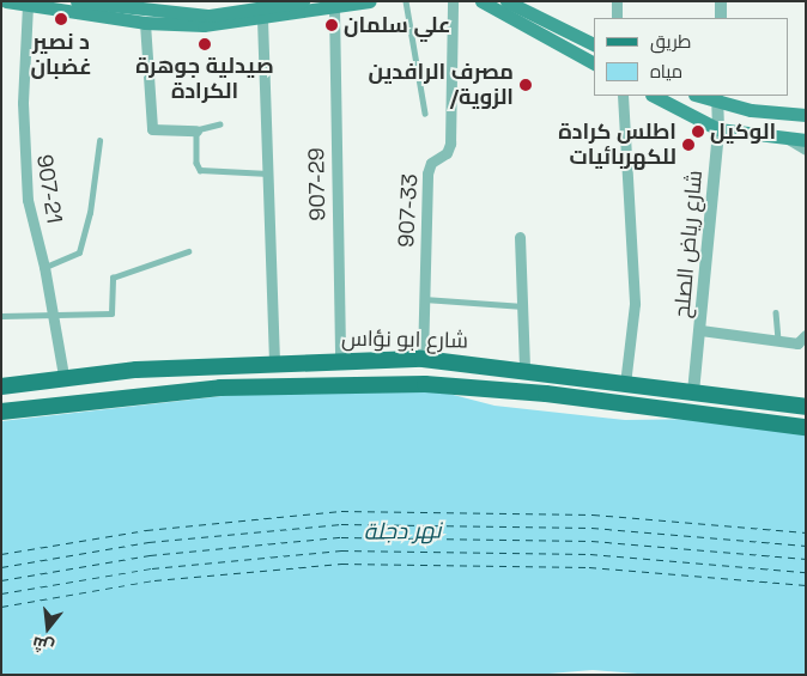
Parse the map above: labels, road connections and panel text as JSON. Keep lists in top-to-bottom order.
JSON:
{
  "streets": {
    "main road": ["شارع ابو نؤاس"],
    "street": [
      "907-29",
      "907-21",
      "907-33",
      "شارع رياض الصلح"
    ]
  },
  "crossings": [
    ["907-29", "شارع ابو نؤاس"],
    ["907-21", "شارع ابو نؤاس"],
    ["907-33", "شارع ابو نؤاس"],
    ["شارع رياض الصلح", "شارع ابو نؤاس"]
  ],
  "water": ["نهر دجلة"],
  "places": [
    "د نصير غضبان",
    "علي سلمان",
    "صيدلية جوهرة الكرادة",
    "مصرف الرافدين /الزوية",
    "الوكيل",
    "اطلس كرادة للكهربائيات"
  ],
  "legend": ["طريق", "مياه"],
  "north": "bottom"
}
